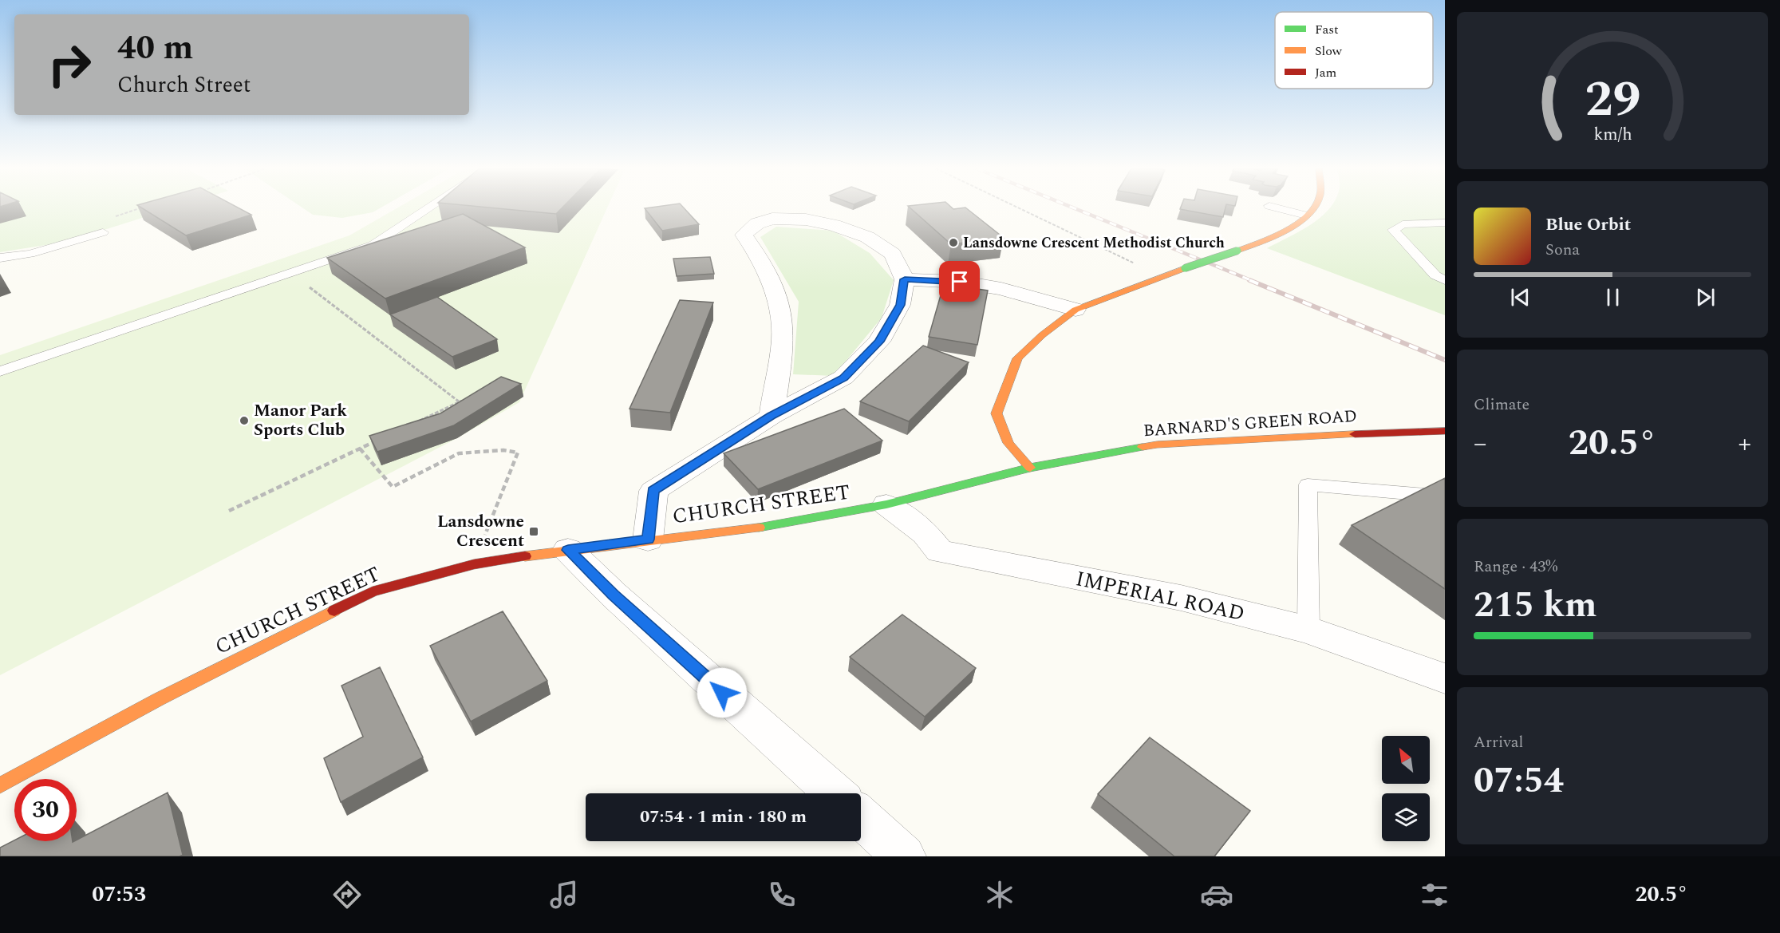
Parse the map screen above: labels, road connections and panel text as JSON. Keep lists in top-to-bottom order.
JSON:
{
  "streets": {
    "main road": ["BARNARD'S GREEN ROAD", "CHURCH STREET"],
    "street": ["IMPERIAL ROAD"]
  },
  "crossings": [
    ["BARNARD'S GREEN ROAD", "CHURCH STREET"],
    ["CHURCH STREET", "IMPERIAL ROAD"]
  ],
  "places": {
    "other": ["Lansdowne Crescent Methodist Church", "Manor Park Sports Club"],
    "transit": ["Lansdowne Crescent"]
  },
  "legend": ["Fast", "Slow", "Jam"],
  "north": "top left",
  "page": {
    "turn": ["40 m", "Church Street"],
    "song": ["Blue Orbit", "Sona"],
    "tile": [
      "Climate",
      ["Range · 43%", "215 km"],
      ["Arrival", "07:54"]
    ],
    "heat": ["−", "20.5°", "+"],
    "limit": "30",
    "trip": "07:54 · 1 min · 180 m",
    "tabs": ["07:53", "20.5°"],
    "gauge": ["29", "km/h"]
  }
}
